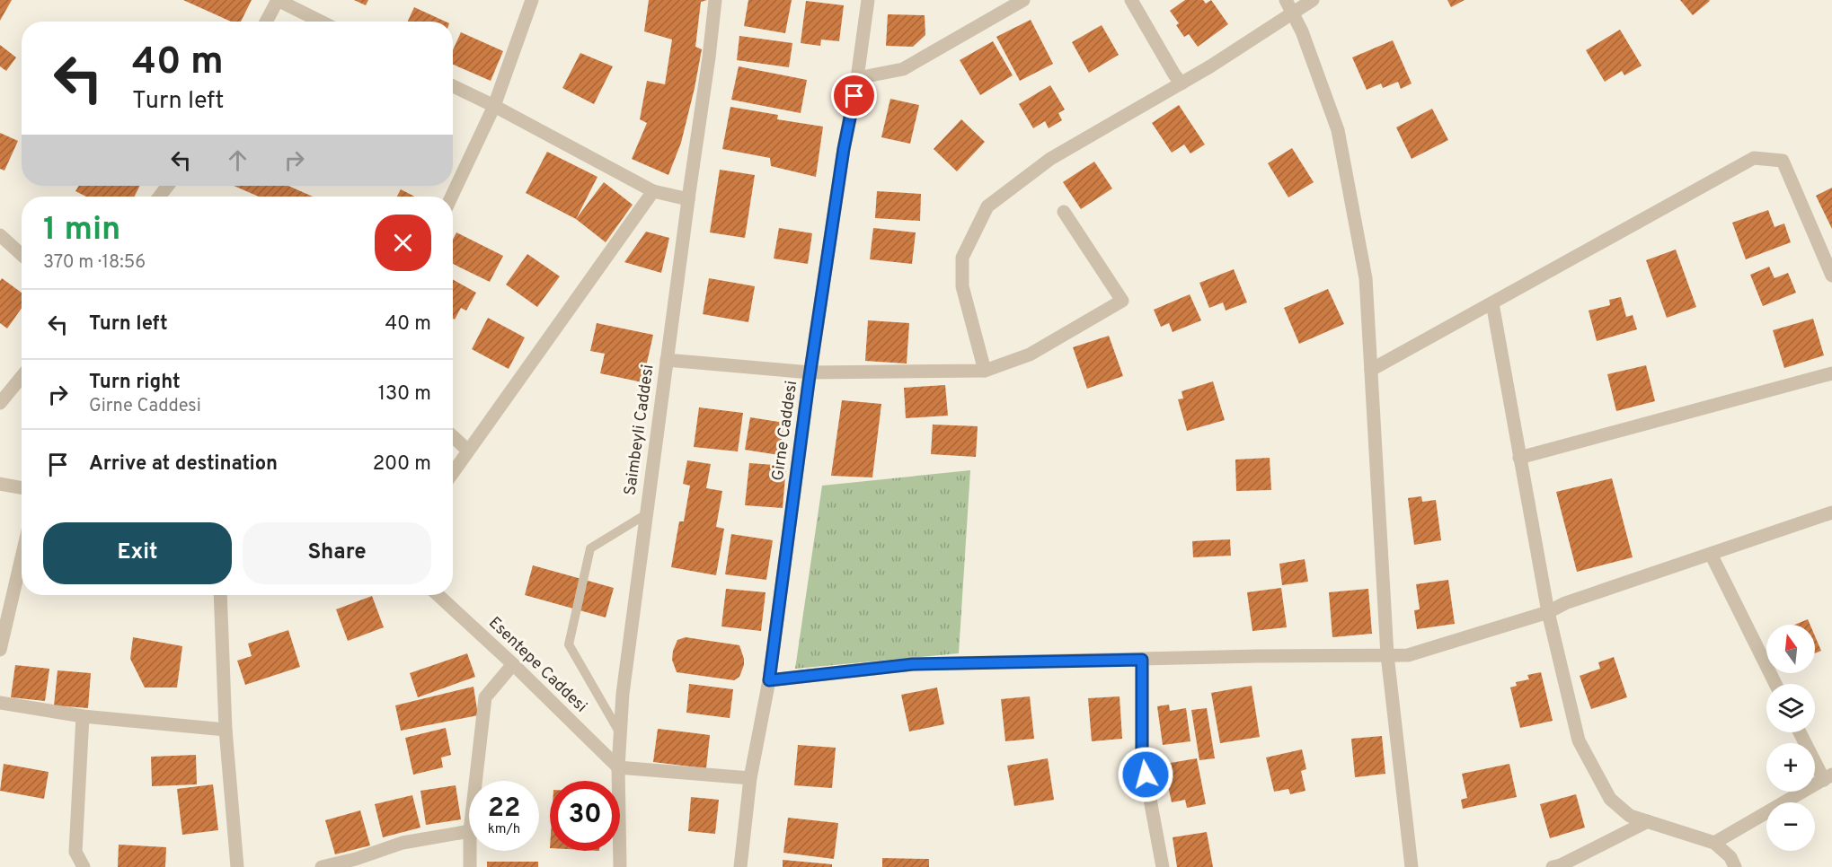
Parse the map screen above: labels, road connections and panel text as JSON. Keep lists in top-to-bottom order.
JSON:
{
  "streets": {
    "street": ["Saimbeyli Caddesi", "Girne Caddesi", "Esentepe Caddesi"]
  },
  "crossings": [
    ["Saimbeyli Caddesi", "Esentepe Caddesi"]
  ],
  "north": "top",
  "page": {
    "turn": ["40 m", "Turn left"],
    "heading": ["1 min", "370 m · 18:56"],
    "list": [
      {
        "name": "Turn left",
        "value": "40 m"
      },
      {
        "name": "Turn right",
        "note": "Girne Caddesi",
        "value": "130 m"
      },
      {
        "name": "Arrive at destination",
        "value": "200 m"
      }
    ],
    "buttons": ["Exit", "Share"],
    "map_buttons": ["+", "−"],
    "speed": "22 km/h",
    "limit": "30"
  }
}
